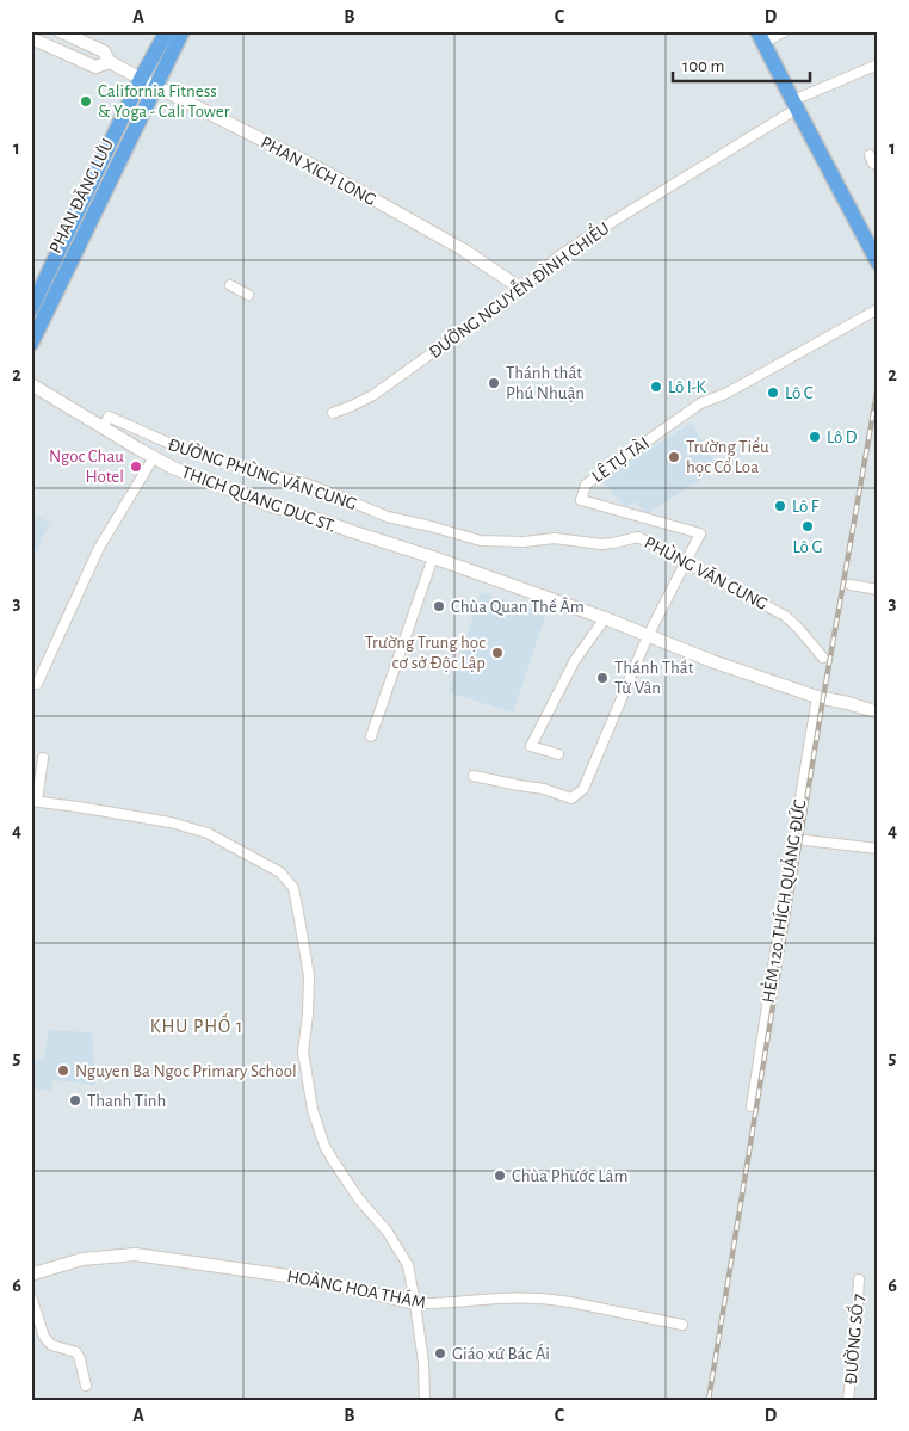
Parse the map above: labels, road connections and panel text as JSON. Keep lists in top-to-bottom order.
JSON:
{
  "streets": {
    "main road": ["PHAN ĐĂNG LƯU"],
    "street": [
      "PHAN XICH LONG",
      "ĐƯỜNG NGUYỄN ĐÌNH CHIỂU",
      "LÊ TỰ TÀI",
      "ĐƯỜNG PHÙNG VĂN CUNG",
      "THICH QUANG DUC ST.",
      "PHÙNG VĂN CUNG",
      "HẺM 120 THÍCH QUẢNG ĐỨC",
      "HOÀNG HOA THÁM",
      "ĐƯỜNG SỐ 7"
    ]
  },
  "crossings": [
    ["PHAN XICH LONG", "PHAN ĐĂNG LƯU"],
    ["PHAN XICH LONG", "ĐƯỜNG NGUYỄN ĐÌNH CHIỂU"],
    ["LÊ TỰ TÀI", "PHÙNG VĂN CUNG"],
    ["ĐƯỜNG PHÙNG VĂN CUNG", "THICH QUANG DUC ST."],
    ["ĐƯỜNG PHÙNG VĂN CUNG", "PHÙNG VĂN CUNG"]
  ],
  "districts": ["KHU PHỐ 1"],
  "places": [
    "California Fitness & Yoga - Cali Tower",
    "Thánh thất Phú Nhuận",
    "Lô I-K",
    "Lô C",
    "Lô D",
    "Trường Tiểu học Cổ Loa",
    "Ngoc Chau Hotel",
    "Lô F",
    "Lô G",
    "Chùa Quan Thế Âm",
    "Trường Trung học cơ sở Độc Lập",
    "Thánh Thất Từ Vân",
    "Nguyen Ba Ngoc Primary School",
    "Thanh Tinh",
    "Chùa Phước Lâm",
    "Giáo xứ Bác Ái"
  ],
  "scale_bar": "100 m",
  "grid": {
    "columns": [
      "A",
      "B",
      "C",
      "D"
    ],
    "rows": [
      "1",
      "2",
      "3",
      "4",
      "5",
      "6"
    ]
  }
}
